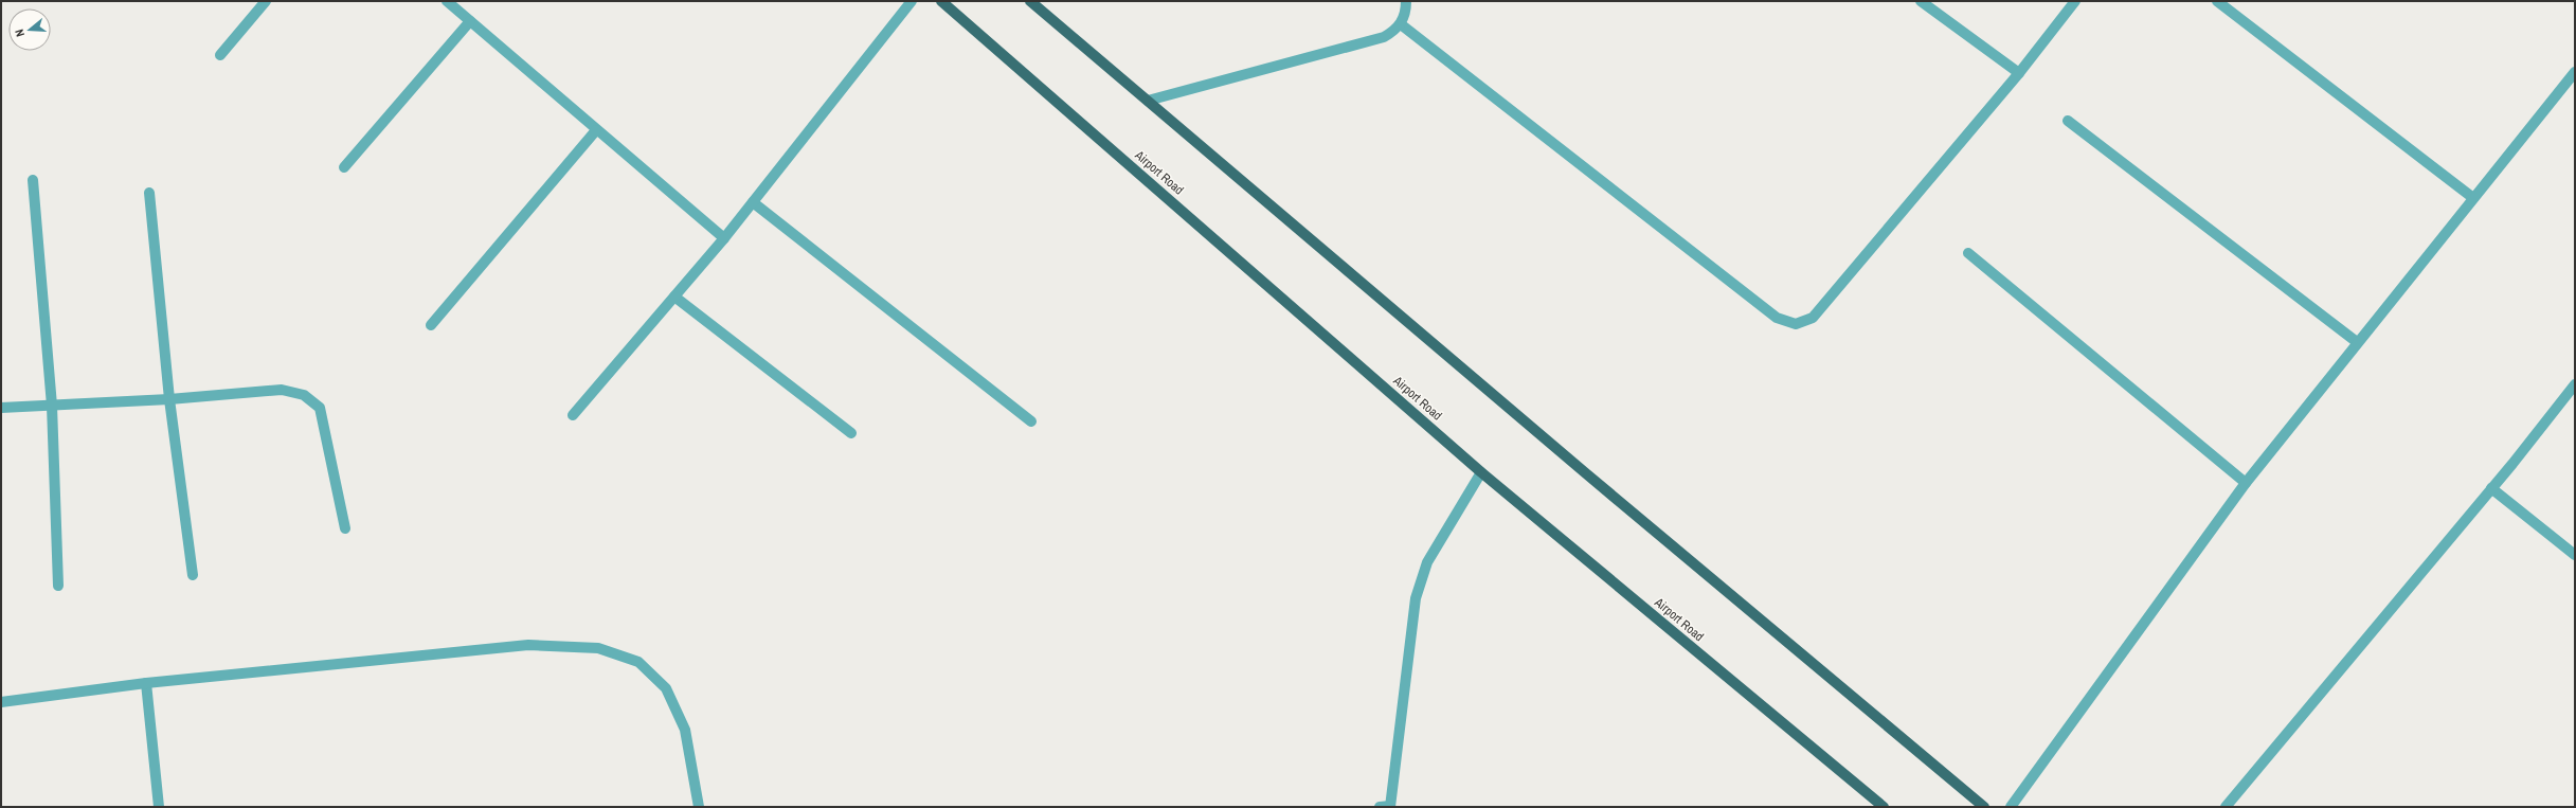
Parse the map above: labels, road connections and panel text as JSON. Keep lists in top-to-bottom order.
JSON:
{
  "streets": {
    "main road": ["Airport Road"]
  },
  "north": "left"
}
